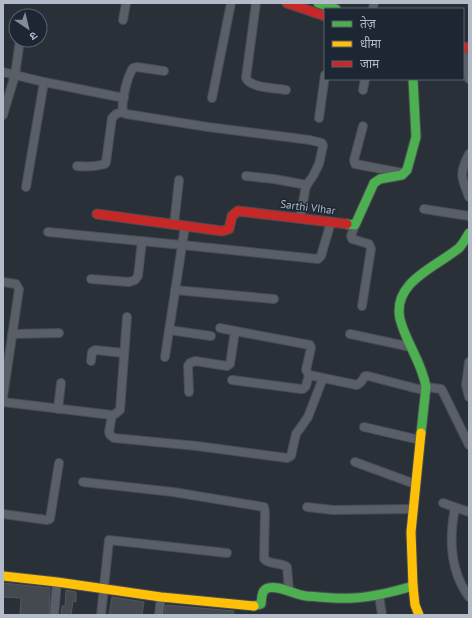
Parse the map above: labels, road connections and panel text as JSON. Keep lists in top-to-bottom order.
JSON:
{
  "streets": {
    "main road": ["Sarthi VIhar"]
  },
  "legend": ["तेज़", "धीमा", "जाम"],
  "north": "bottom right"
}
